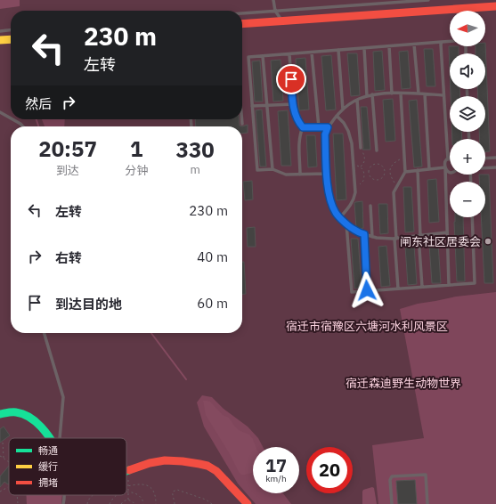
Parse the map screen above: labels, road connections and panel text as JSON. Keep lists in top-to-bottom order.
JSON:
{
  "parks": ["宿迁市宿豫区六塘河水利风景区", "宿迁森迪野生动物世界"],
  "places": ["闸东社区居委会"],
  "legend": ["畅通", "缓行", "拥堵"],
  "north": "left",
  "page": {
    "map_buttons": ["+", "−"],
    "turn": ["230 m", "左转"],
    "then": "然后",
    "eta": [
      "20:57",
      "到达",
      "1",
      "分钟",
      "330",
      "m"
    ],
    "list": [
      {
        "name": "左转",
        "value": "230 m"
      },
      {
        "name": "右转",
        "value": "40 m"
      },
      {
        "name": "到达目的地",
        "value": "60 m"
      }
    ],
    "speed": "17 km/h",
    "limit": "20"
  }
}
